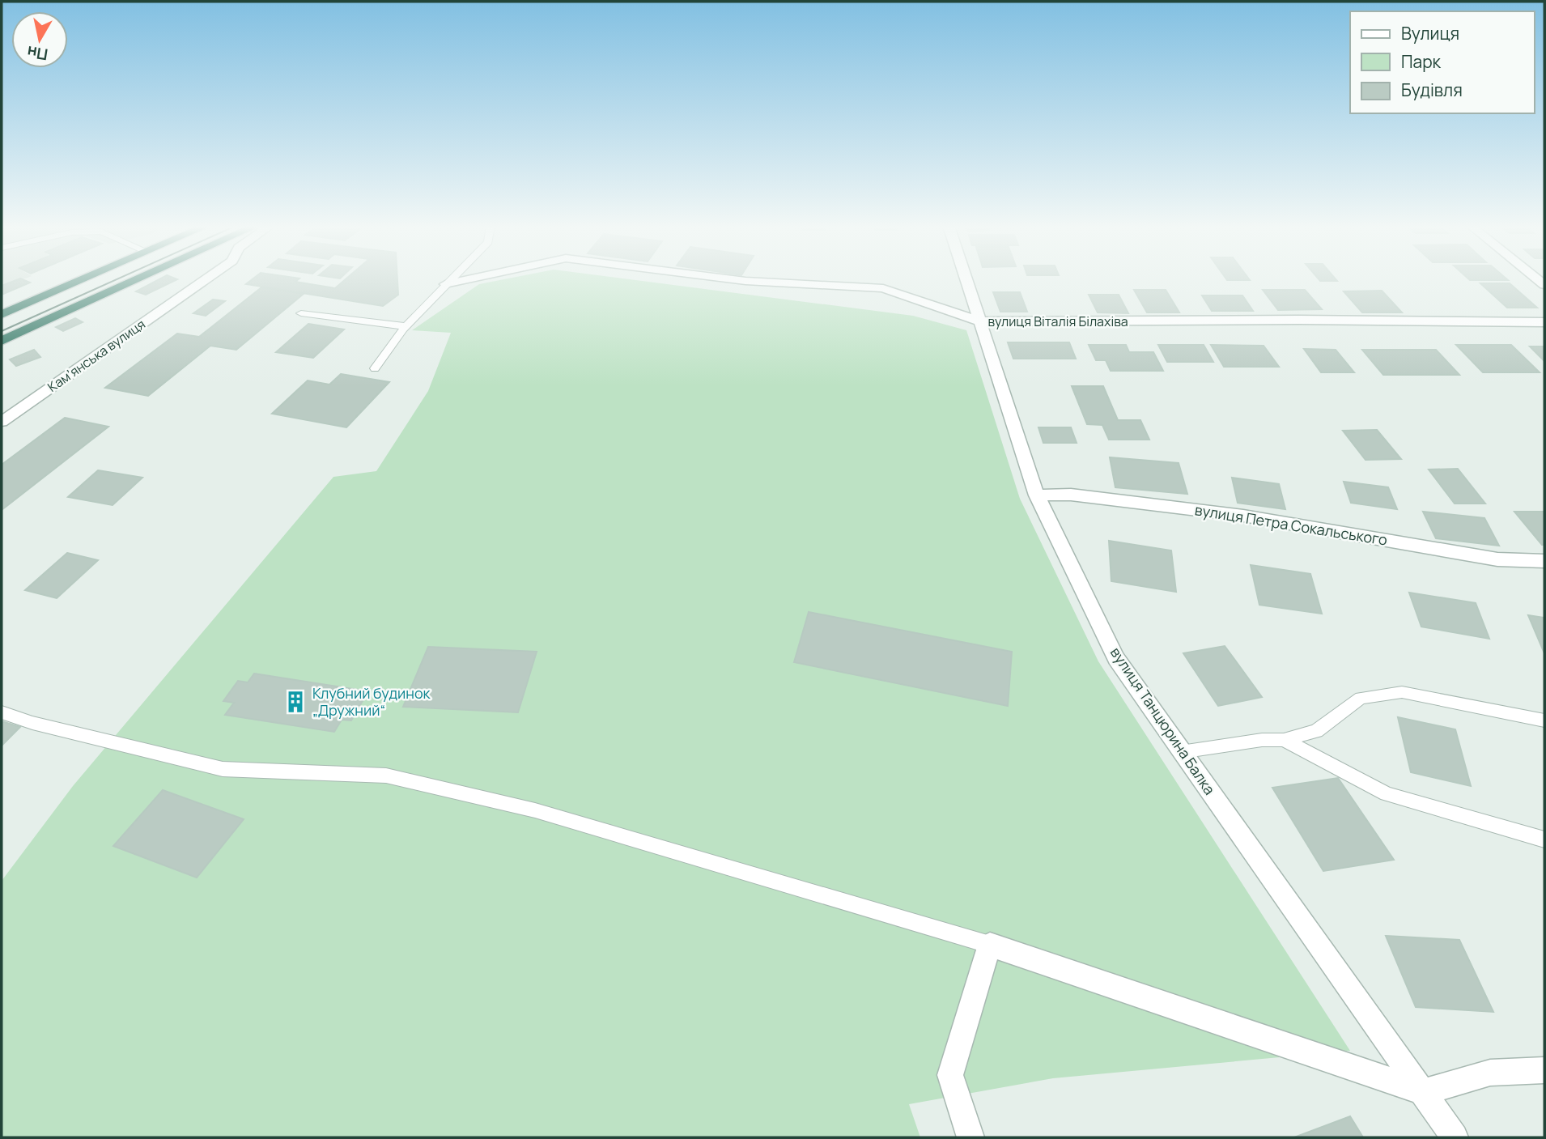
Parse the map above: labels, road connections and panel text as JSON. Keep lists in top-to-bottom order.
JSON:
{
  "streets": {
    "street": [
      "вулиця Віталія Білахіва",
      "Камʼянська вулиця",
      "вулиця Петра Сокальського",
      "вулиця Танцюрина Балка"
    ]
  },
  "crossings": [
    ["вулиця Віталія Білахіва", "вулиця Танцюрина Балка"],
    ["вулиця Петра Сокальського", "вулиця Танцюрина Балка"]
  ],
  "places": {
    "building": ["Клубний будинок „Дружний“"]
  },
  "legend": ["Вулиця", "Парк", "Будівля"],
  "north": "bottom"
}
